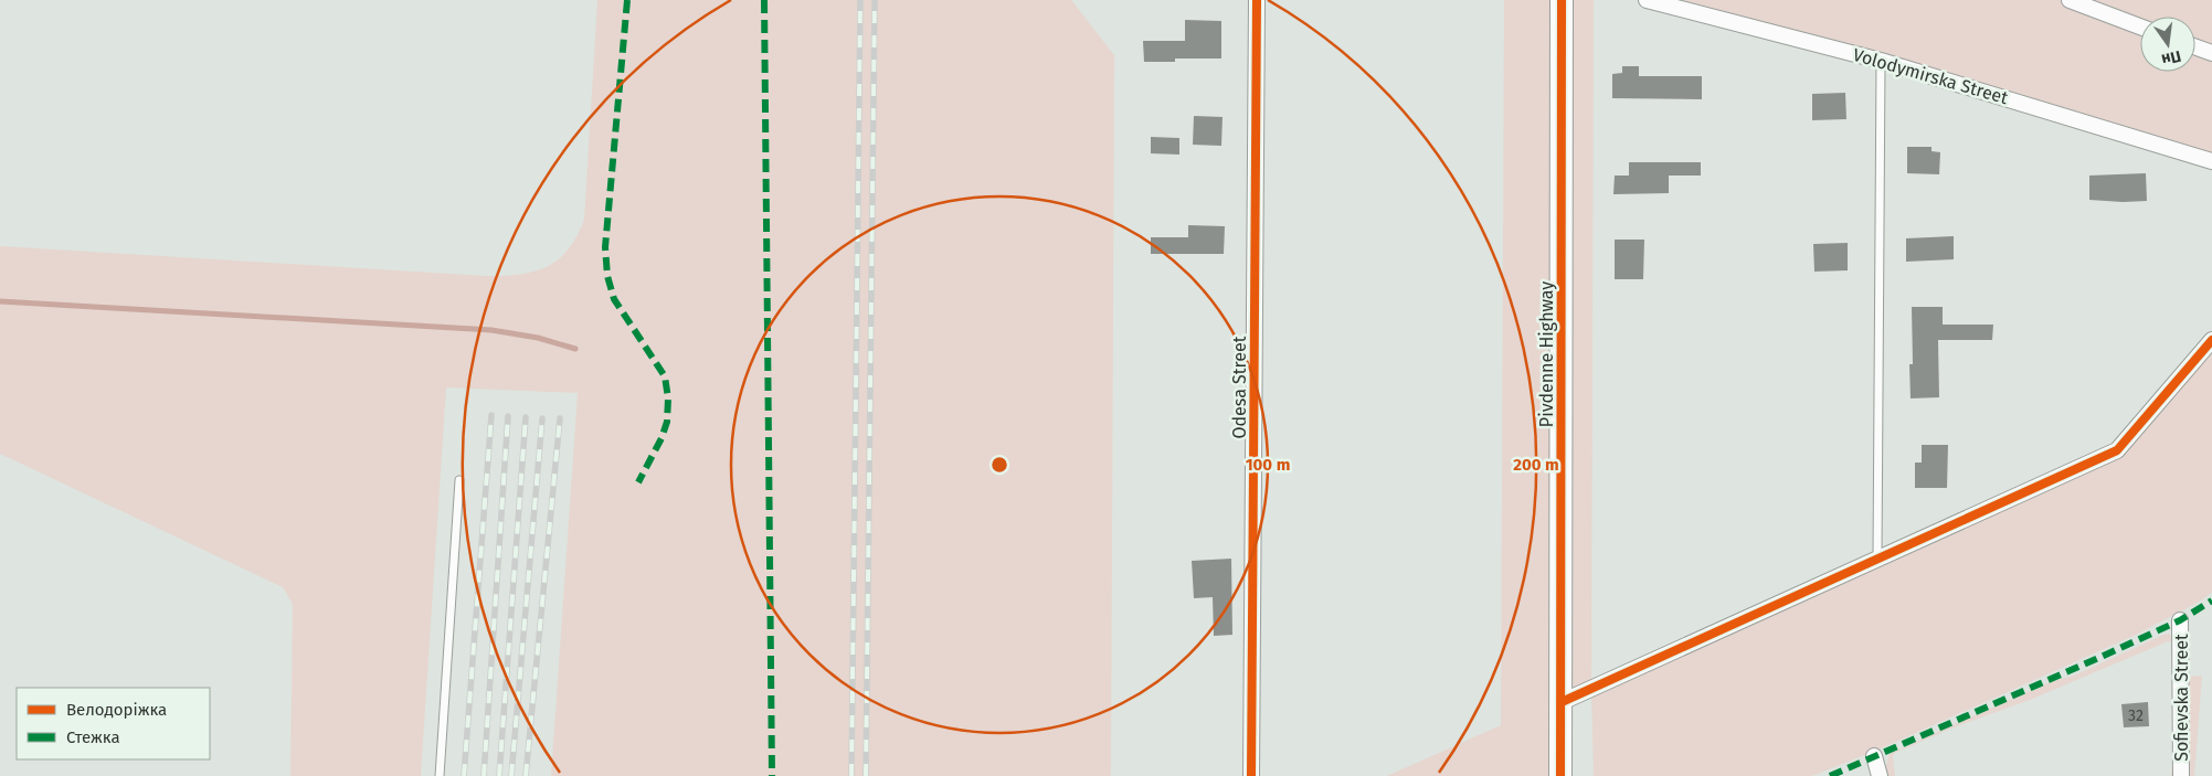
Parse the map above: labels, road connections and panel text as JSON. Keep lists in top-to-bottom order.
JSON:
{
  "streets": {
    "street": [
      "Volodymirska Street",
      "Pivdenne Highway",
      "Odesa Street",
      "Sofievska Street"
    ]
  },
  "house_numbers": ["32"],
  "legend": ["Велодоріжка", "Стежка"],
  "north": "bottom",
  "rings": ["100 m", "200 m"]
}
